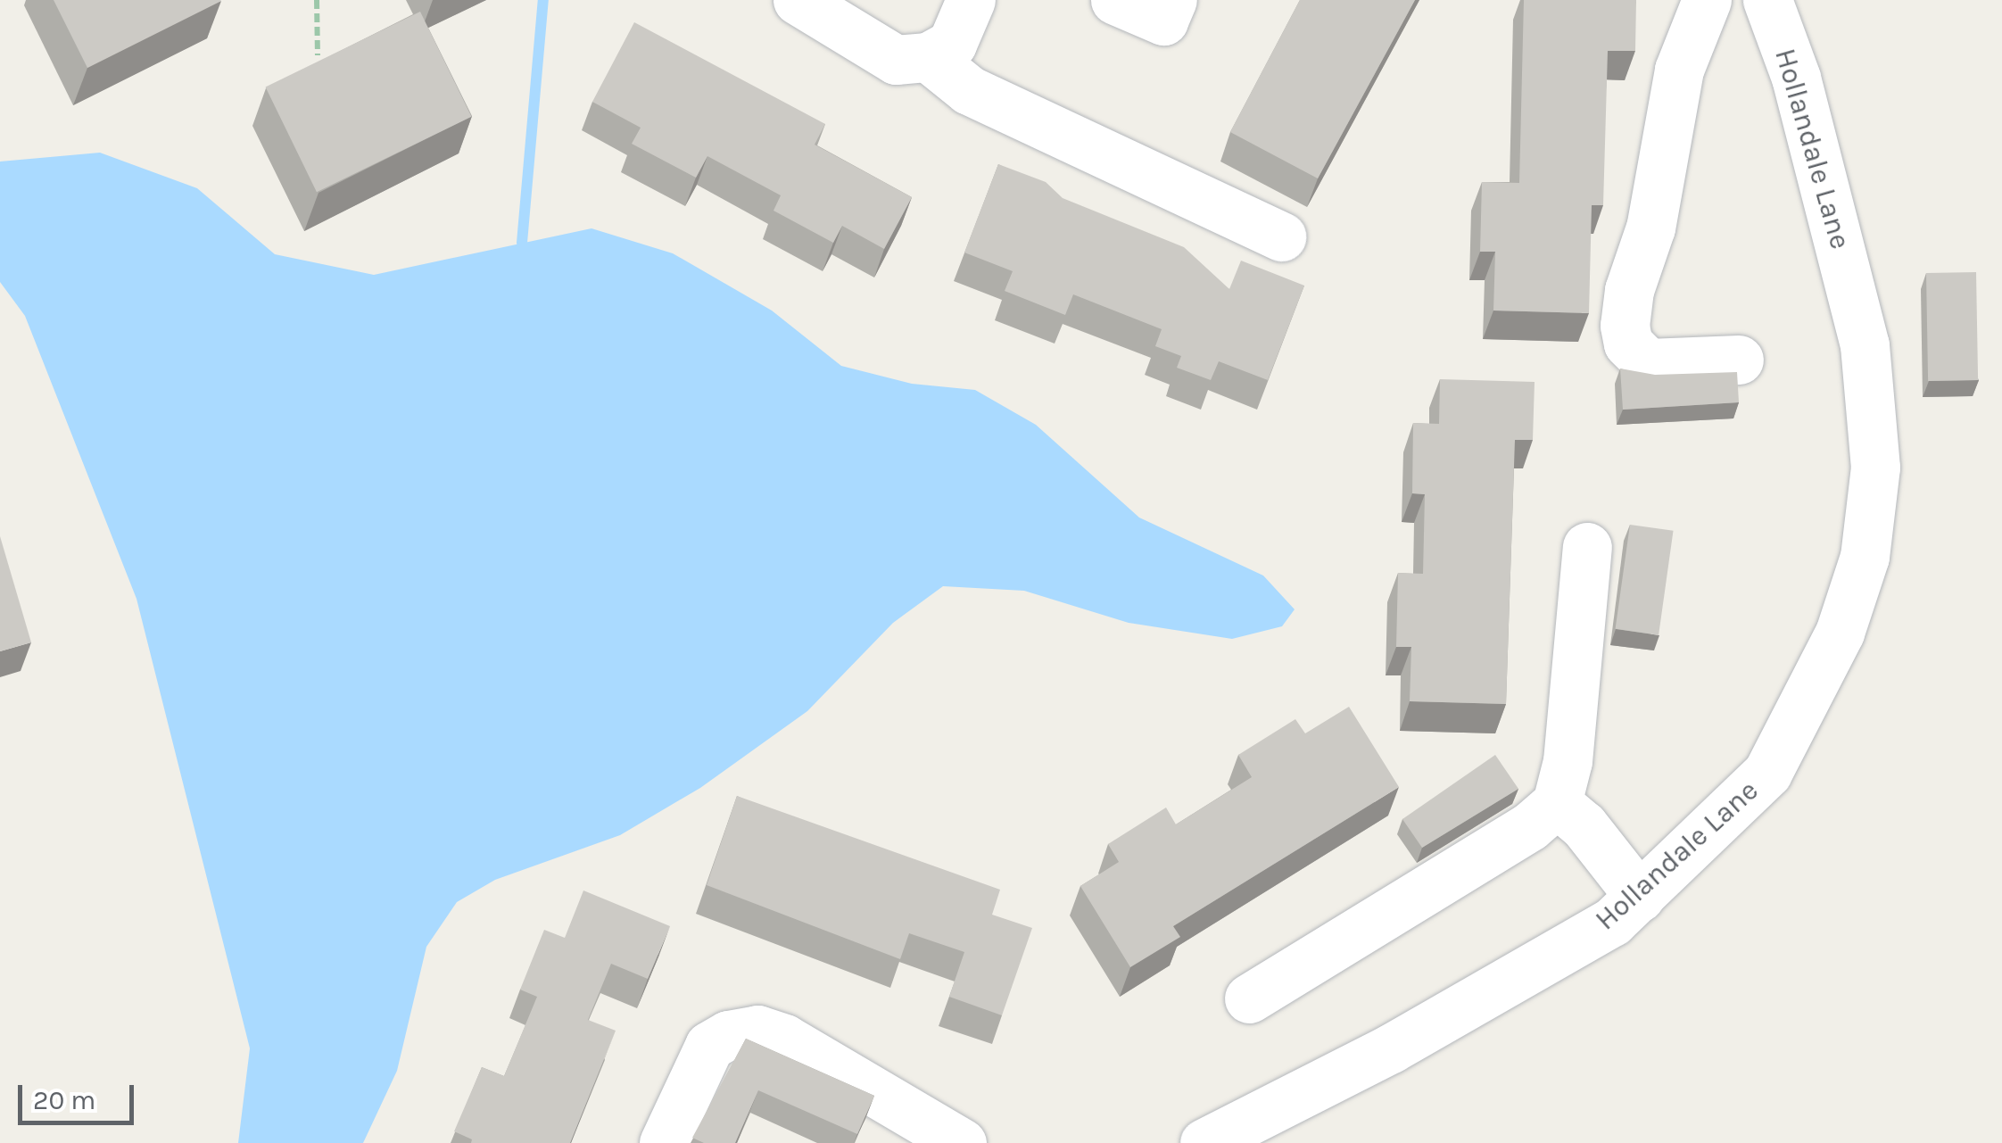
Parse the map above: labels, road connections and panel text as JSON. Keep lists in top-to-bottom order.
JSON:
{
  "streets": {
    "street": ["Hollandale Lane"]
  },
  "scale_bar": "20 m"
}
